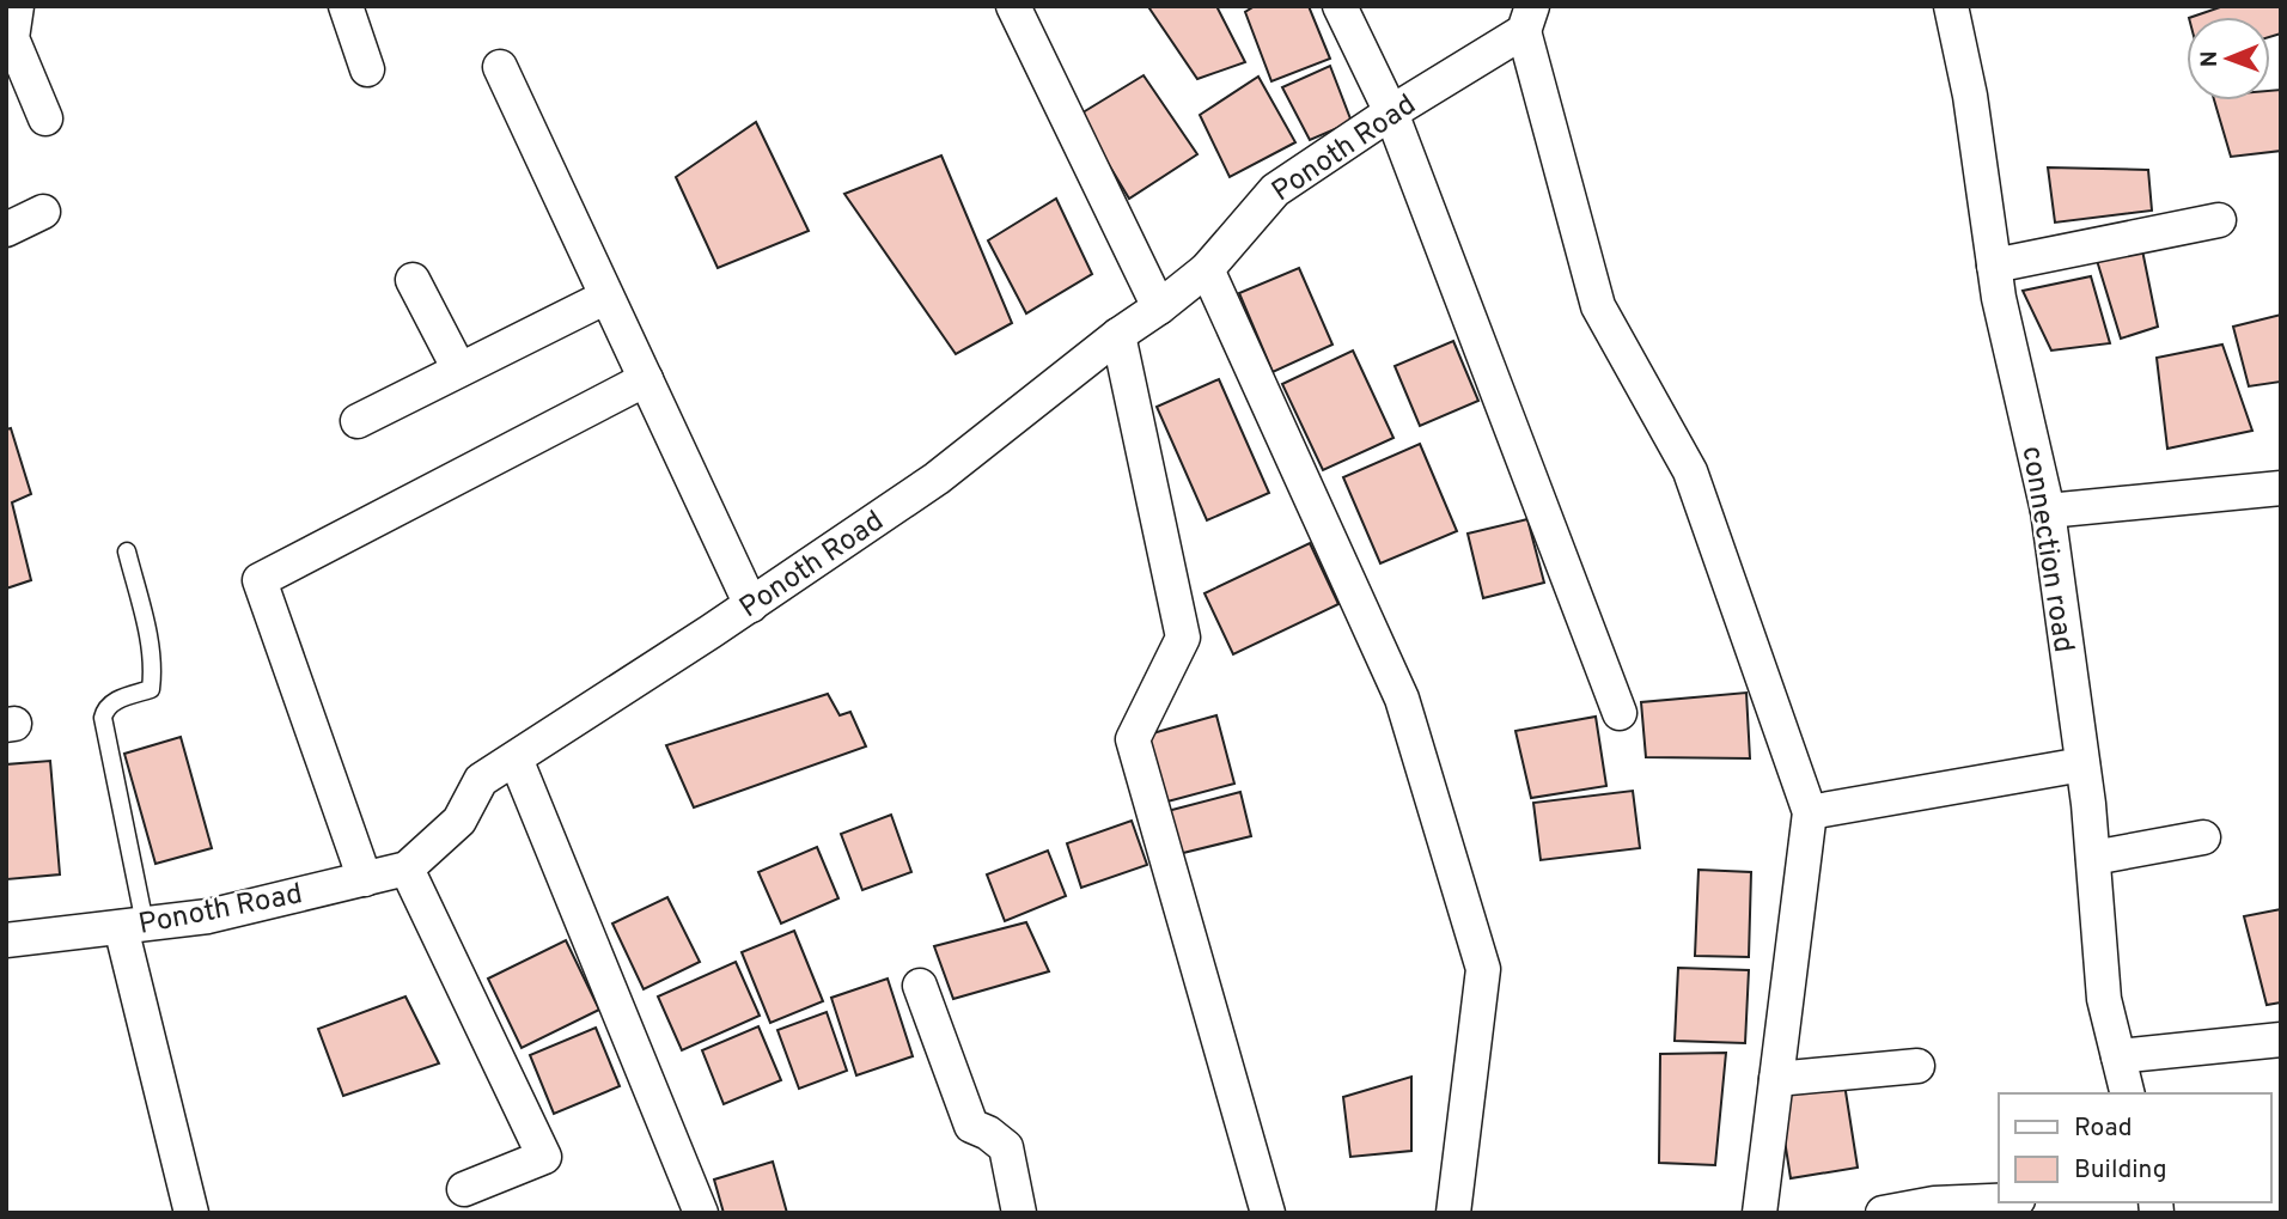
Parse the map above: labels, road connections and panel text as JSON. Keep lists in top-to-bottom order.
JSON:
{
  "streets": {
    "street": ["Ponoth Road", "connection road"]
  },
  "legend": ["Road", "Building"],
  "north": "left"
}
